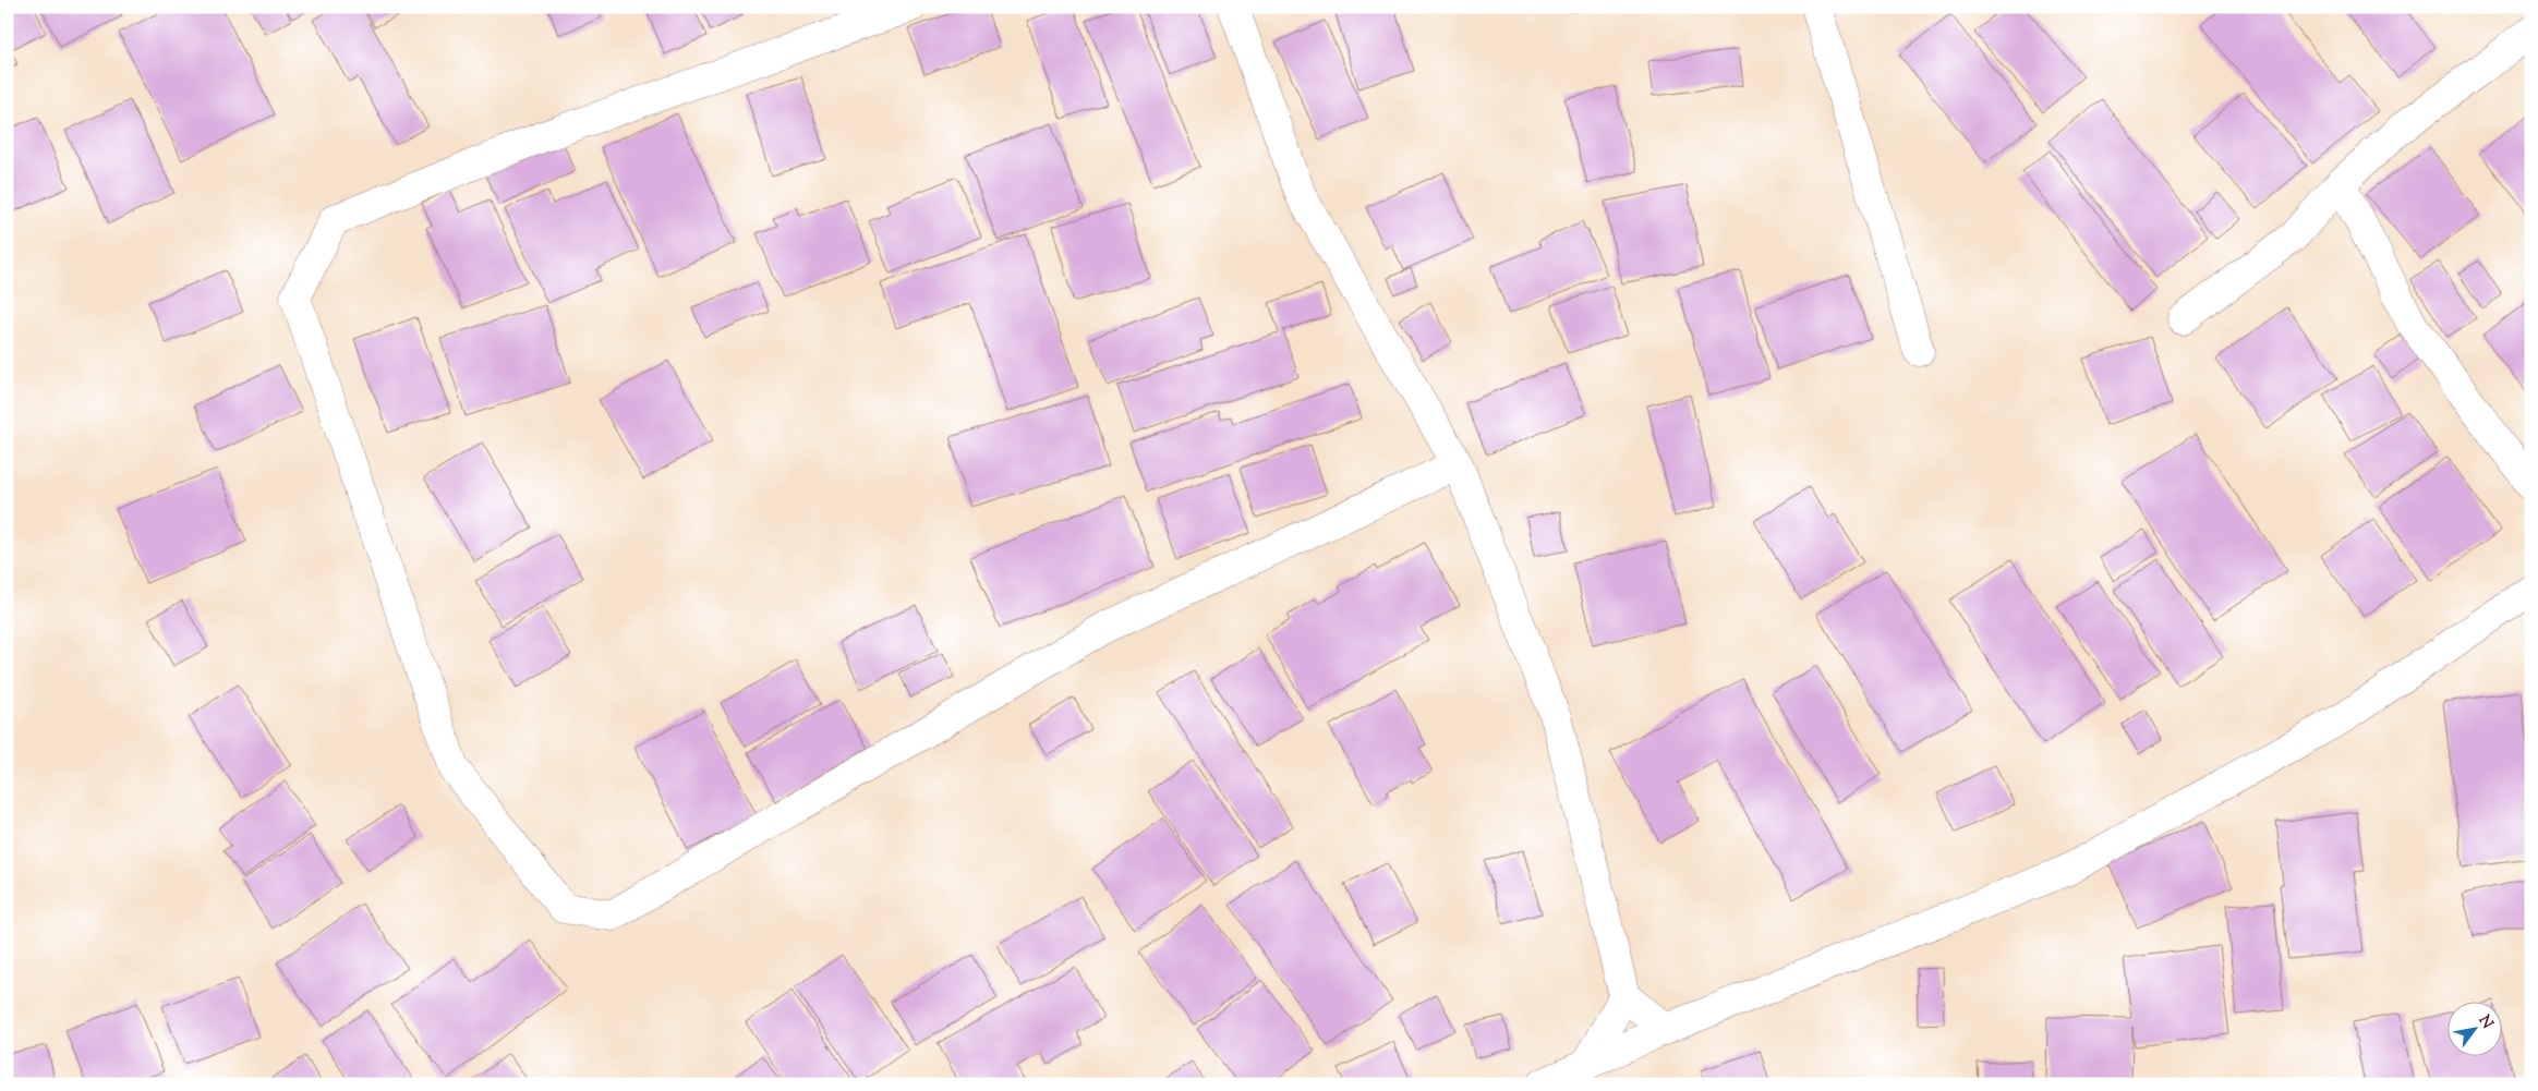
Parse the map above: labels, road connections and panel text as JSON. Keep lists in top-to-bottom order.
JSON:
{
  "north": "top right"
}
